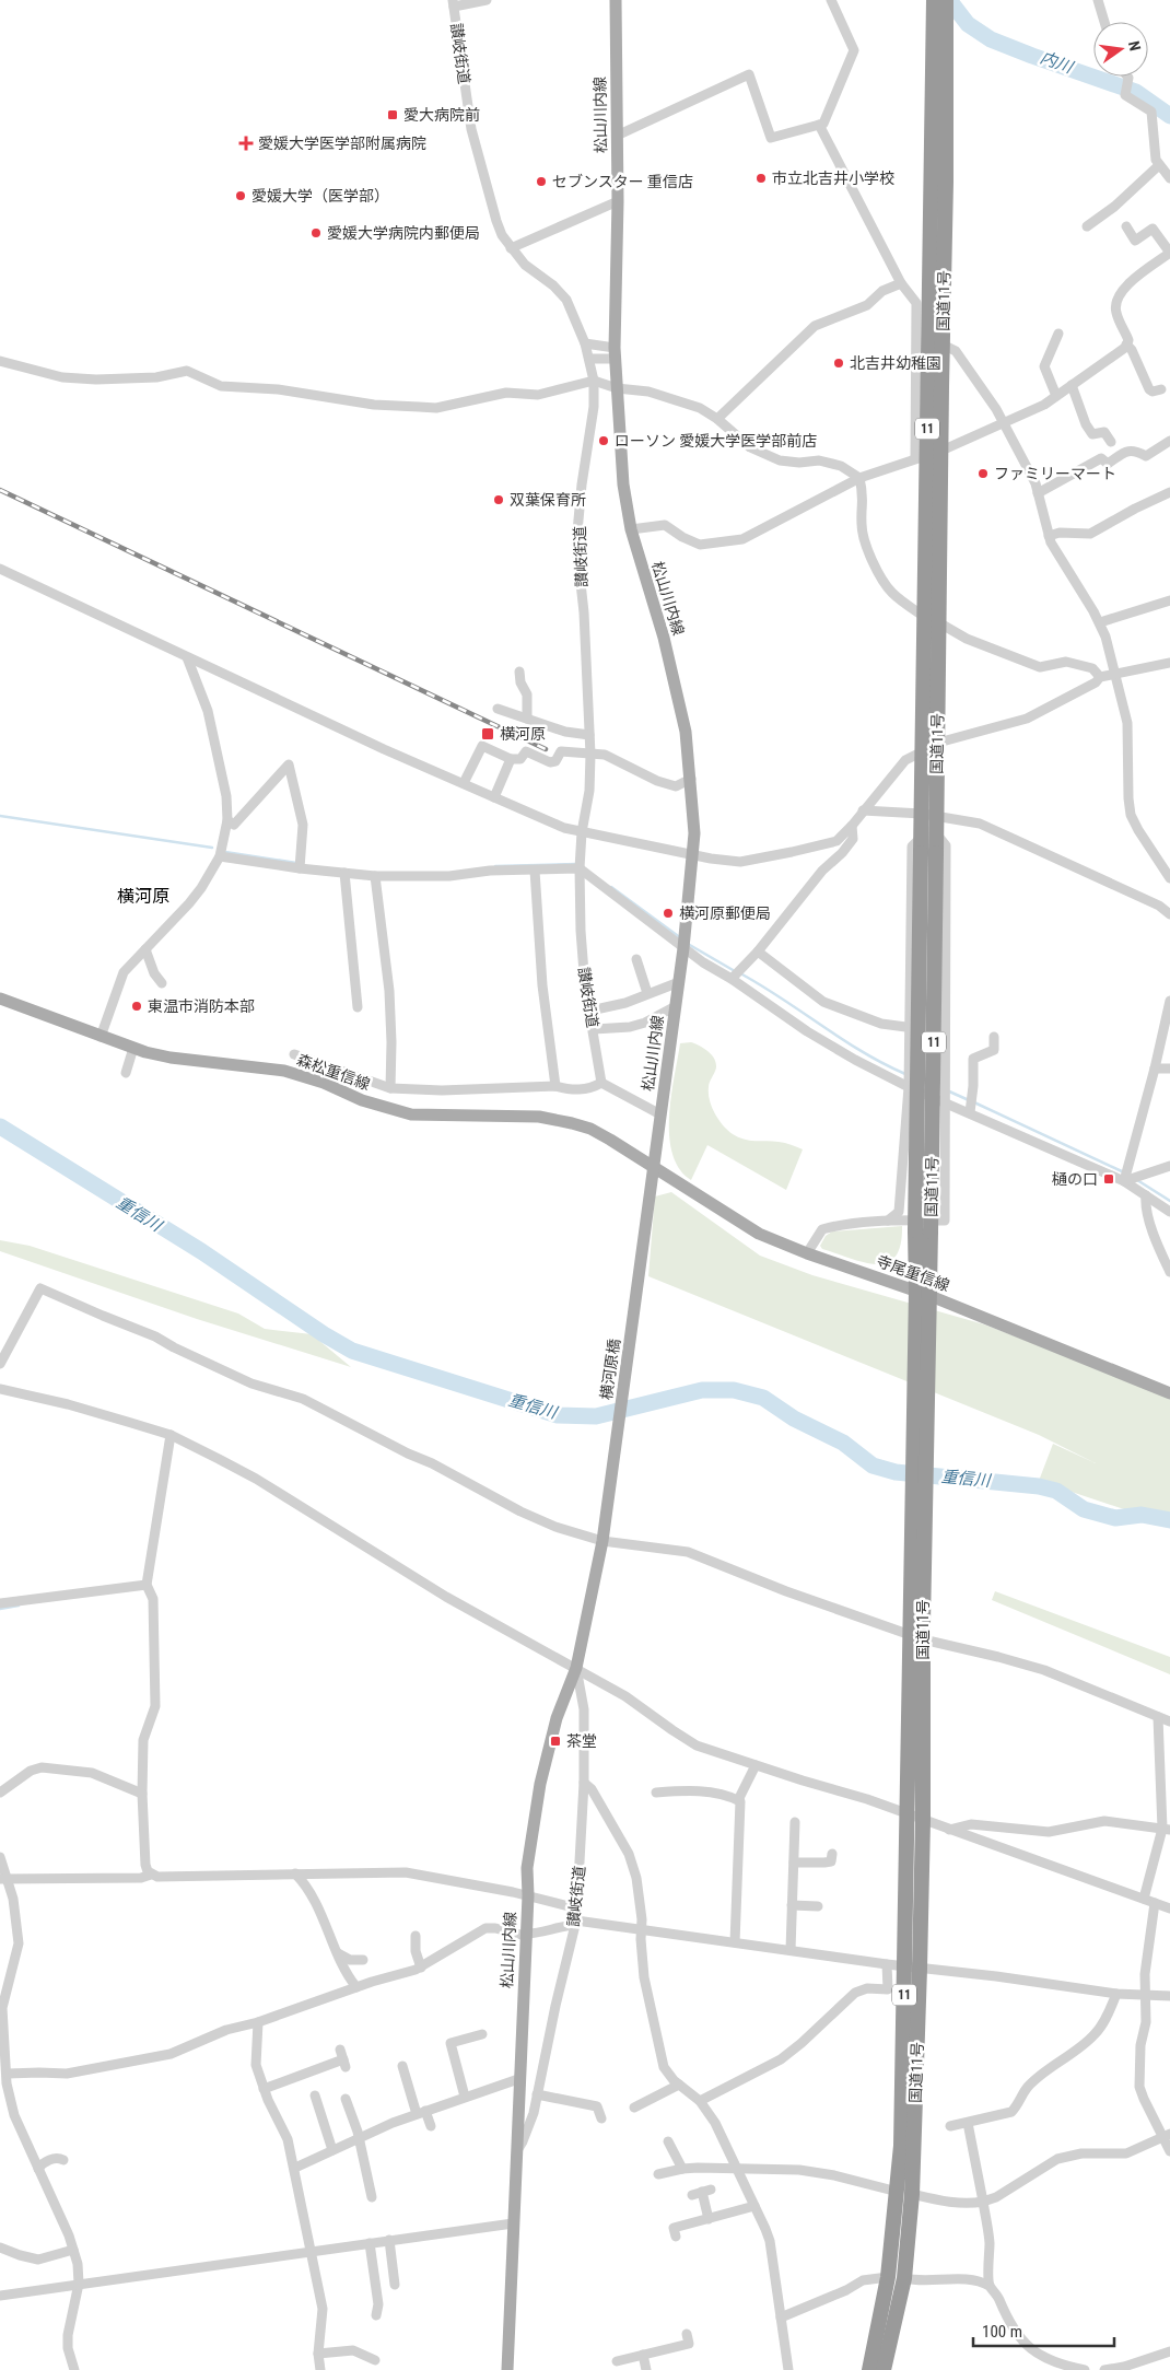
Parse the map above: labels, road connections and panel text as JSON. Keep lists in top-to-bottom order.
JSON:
{
  "streets": {
    "highway": ["国道11号", "11"],
    "main road": [
      "松山川内線",
      "森松重信線",
      "寺尾重信線",
      "横河原橋"
    ],
    "street": ["讃岐街道"]
  },
  "crossings": [
    ["讃岐街道", "松山川内線"],
    ["松山川内線", "森松重信線"],
    ["松山川内線", "寺尾重信線"],
    ["松山川内線", "横河原橋"],
    ["国道11号", "寺尾重信線"],
    ["森松重信線", "寺尾重信線"]
  ],
  "districts": ["横河原"],
  "water": ["内川", "重信川"],
  "places": {
    "transit": [
      "愛大病院前",
      "横河原",
      "樋の口",
      "茶堂"
    ],
    "health": ["愛媛大学医学部附属病院"],
    "other": [
      "市立北吉井小学校",
      "セブンスター 重信店",
      "愛媛大学（医学部）",
      "愛媛大学病院内郵便局",
      "北吉井幼稚園",
      "ローソン 愛媛大学医学部前店",
      "ファミリーマート",
      "双葉保育所",
      "横河原郵便局",
      "東温市消防本部"
    ]
  },
  "scale_bar": "100 m",
  "north": "right"
}
